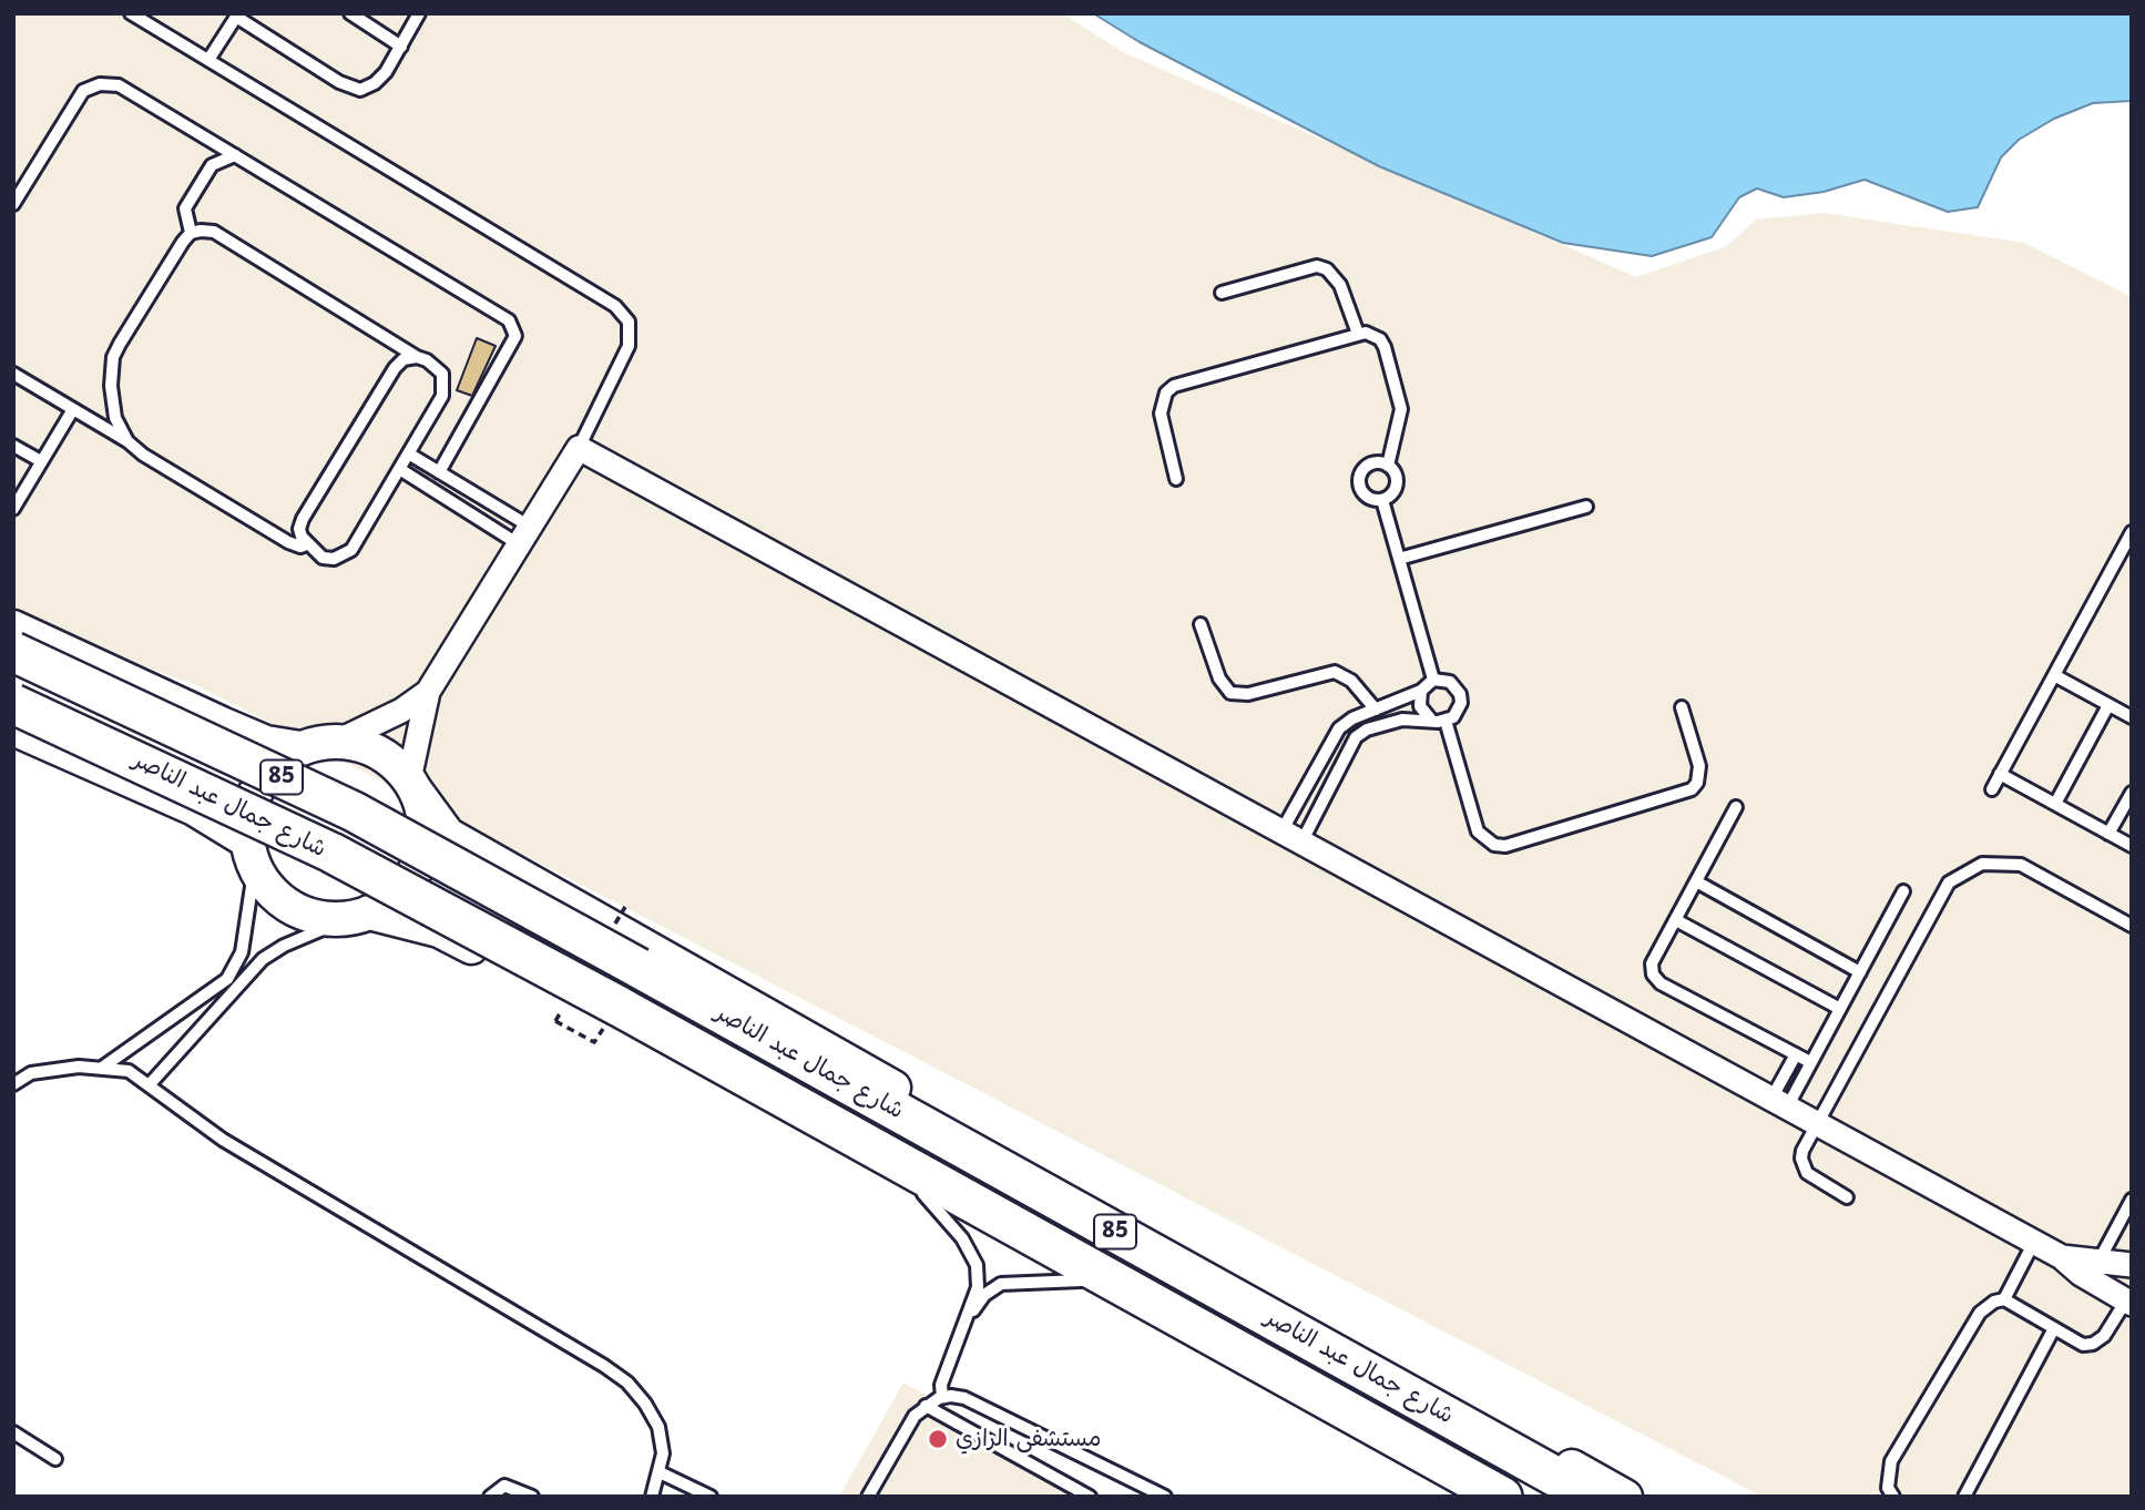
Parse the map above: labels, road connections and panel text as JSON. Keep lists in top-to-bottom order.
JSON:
{
  "streets": {
    "highway": ["85", "شارع جمال عبد الناصر"]
  },
  "places": ["مستشفى الرازي"]
}
